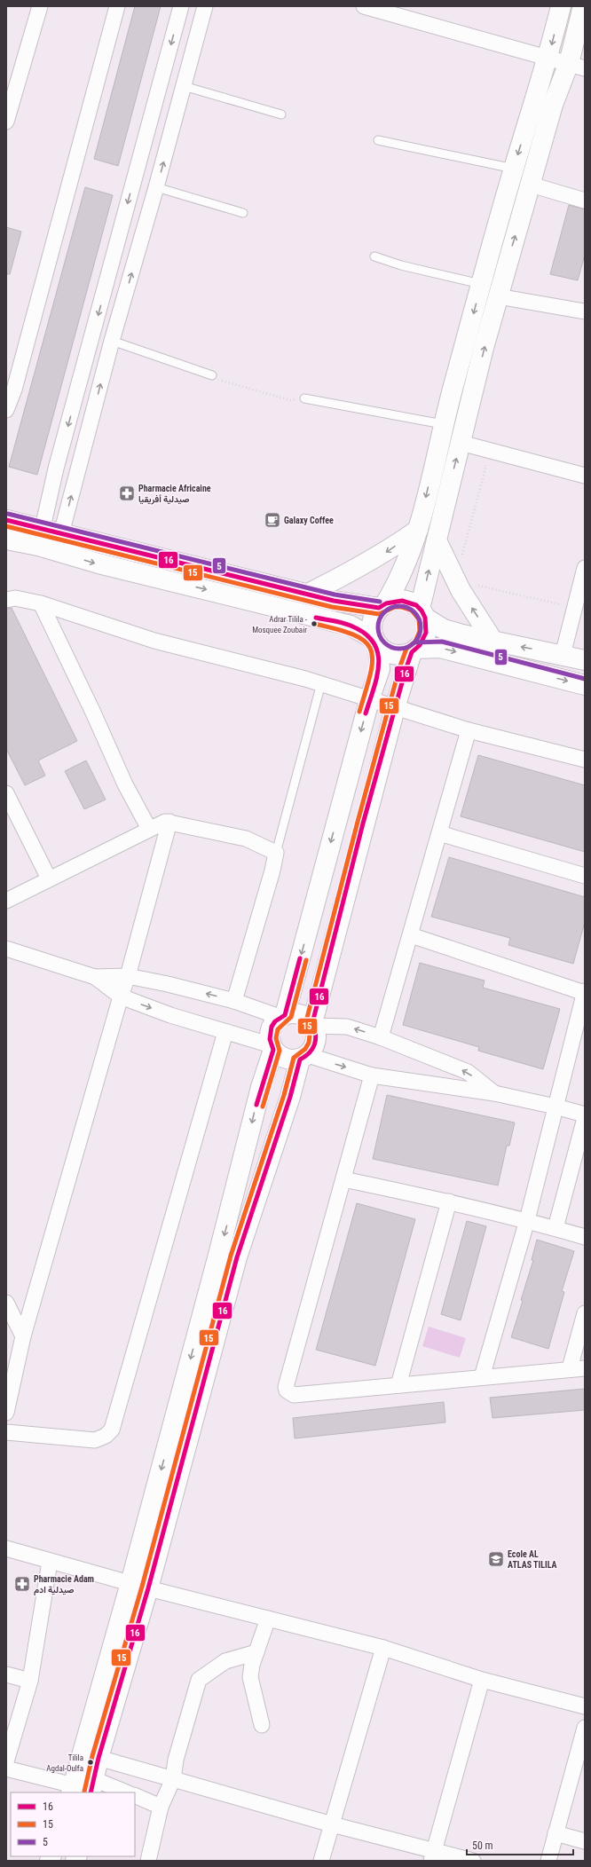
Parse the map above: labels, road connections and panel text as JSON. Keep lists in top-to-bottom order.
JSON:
{
  "places": {
    "pharmacy": ["Pharmacie Africaine صيدلية أفريقيا", "Pharmacie Adam صيدلية ادم"],
    "cafe": ["Galaxy Coffee"],
    "other": ["Adrar Tilila - Mosquee Zoubair", "Tilila Agdal-Oulfa"],
    "school or university": ["Ecole AL ATLAS TILILA"]
  },
  "lines": ["transit line 5", "transit line 16", "transit line 15"],
  "legend": ["16", "15", "5"],
  "scale_bar": "50 m"
}
